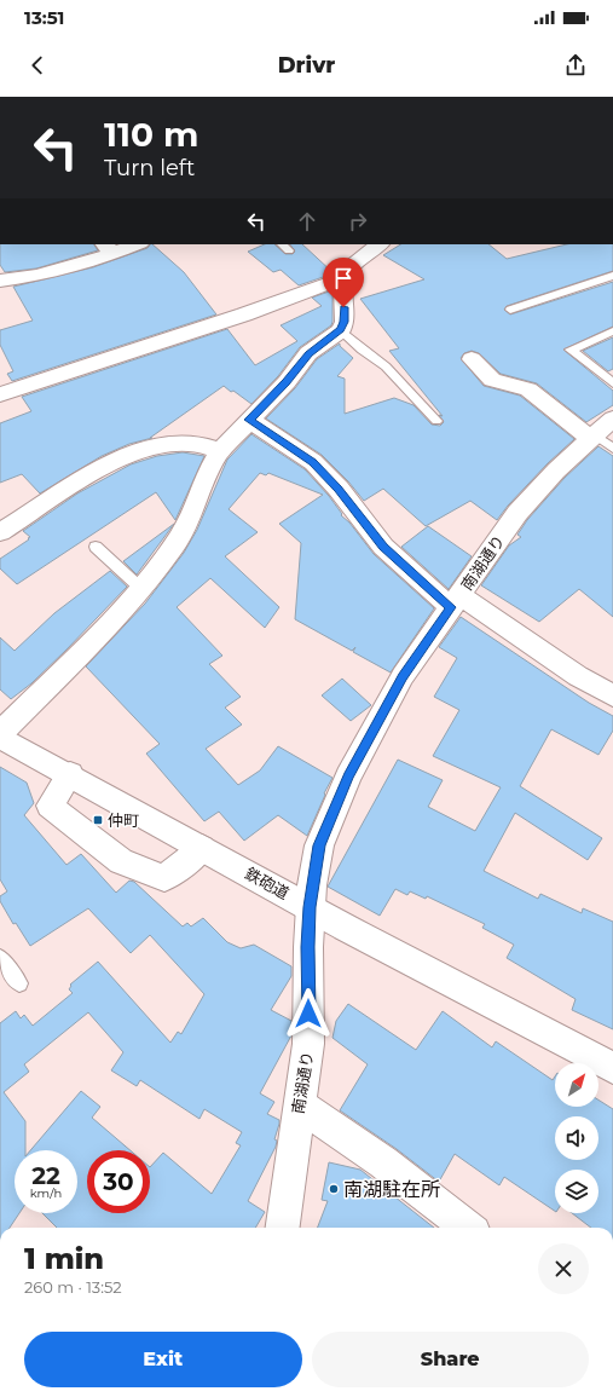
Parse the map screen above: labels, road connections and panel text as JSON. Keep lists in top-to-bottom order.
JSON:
{
  "streets": {
    "street": ["南湖通り", "鉄砲道"]
  },
  "crossings": [
    ["南湖通り", "鉄砲道"]
  ],
  "places": {
    "transit": ["仲町"],
    "other": ["南湖駐在所"]
  },
  "north": "top right",
  "page": {
    "status": "13:51",
    "header": "Drivr",
    "turn": ["110 m", "Turn left"],
    "speed": "22 km/h",
    "limit": "30",
    "heading": ["1 min", "260 m · 13:52"],
    "buttons": ["Exit", "Share"]
  }
}
